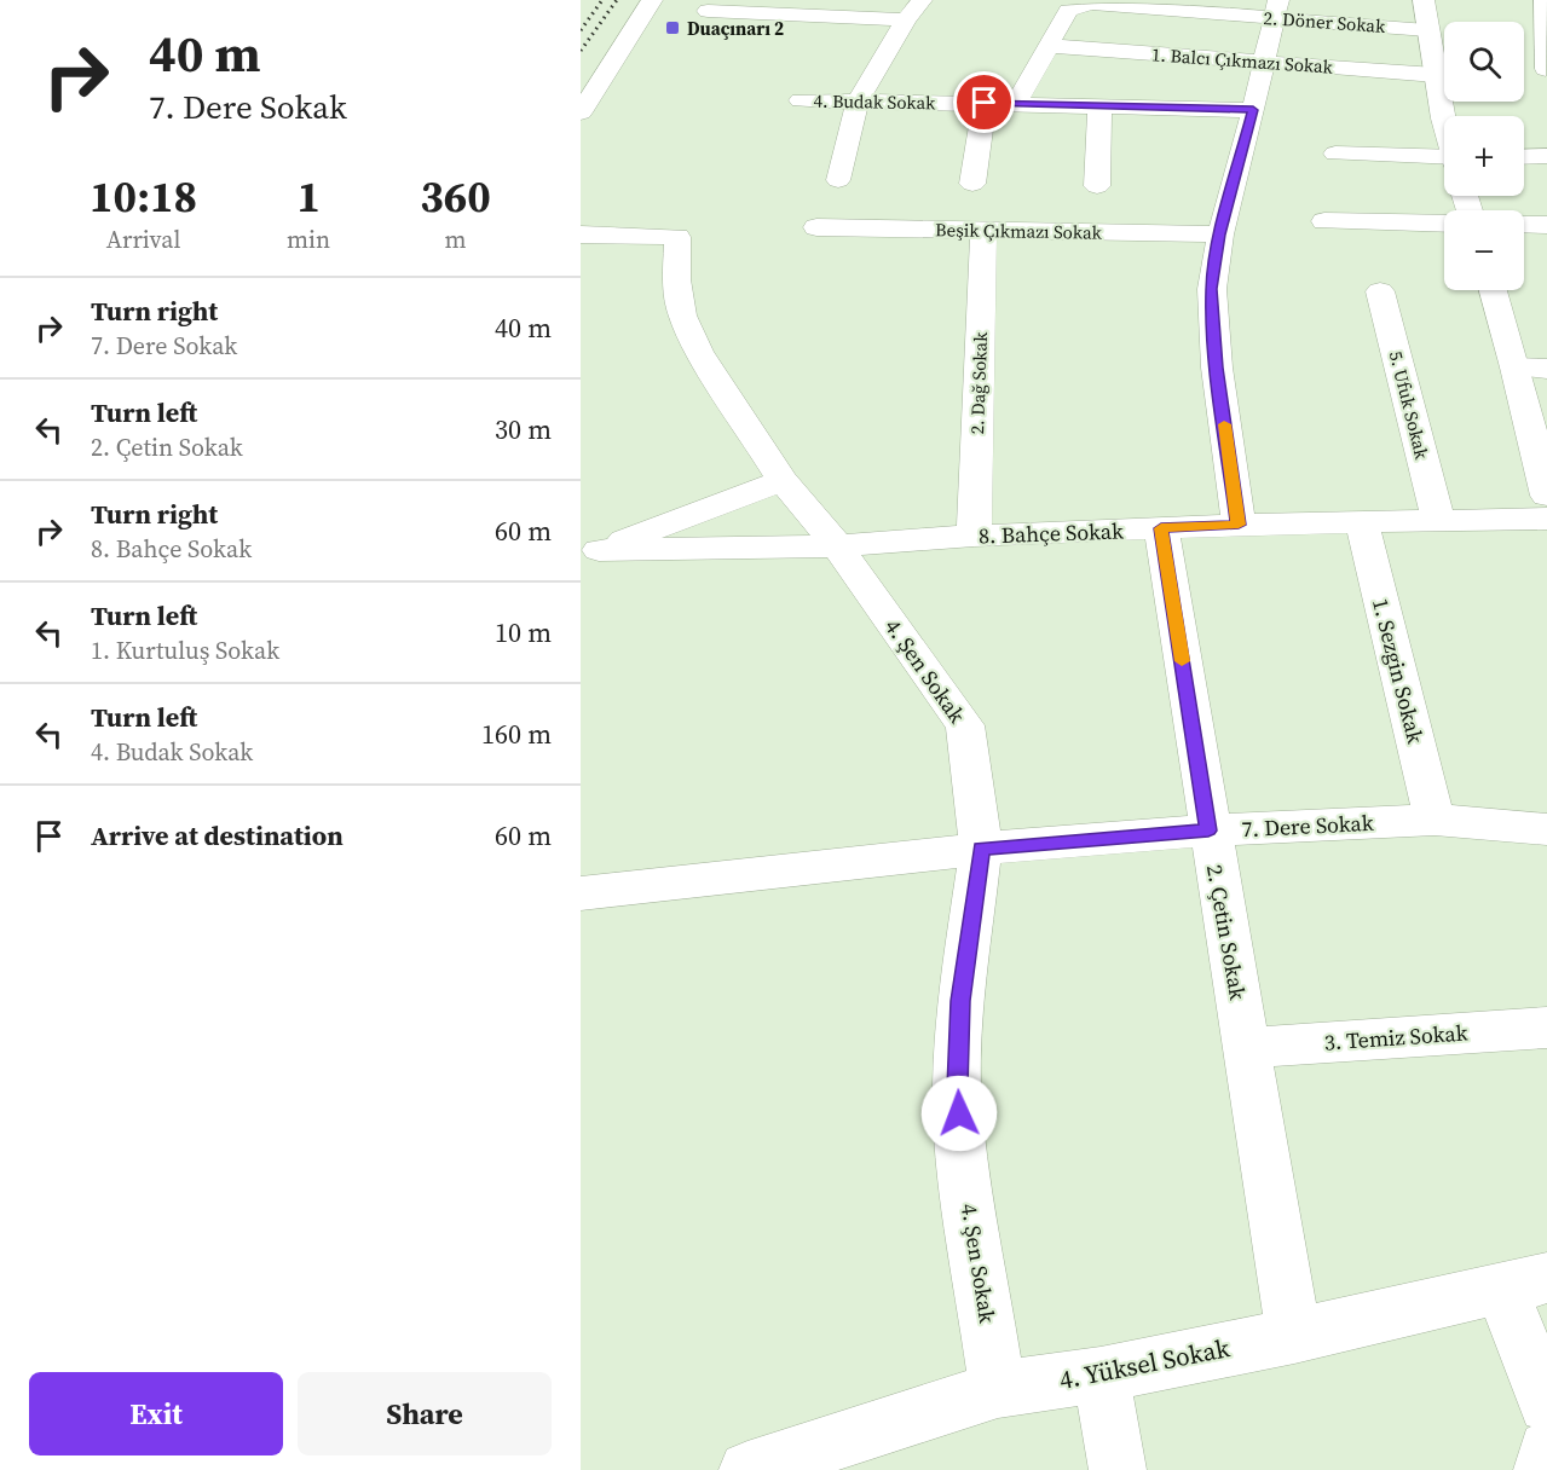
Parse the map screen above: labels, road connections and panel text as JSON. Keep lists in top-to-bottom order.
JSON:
{
  "streets": {
    "main road": [
      "2. Döner Sokak",
      "1. Balcı Çıkmazı Sokak",
      "4. Budak Sokak",
      "Beşik Çıkmazı Sokak",
      "2. Dağ Sokak",
      "5. Ufuk Sokak",
      "8. Bahçe Sokak",
      "4. Şen Sokak",
      "1. Sezgin Sokak",
      "7. Dere Sokak",
      "2. Çetin Sokak",
      "3. Temiz Sokak",
      "4. Yüksel Sokak"
    ]
  },
  "crossings": [
    ["2. Döner Sokak", "1. Balcı Çıkmazı Sokak"],
    ["2. Döner Sokak", "4. Budak Sokak"],
    ["Beşik Çıkmazı Sokak", "2. Dağ Sokak"],
    ["2. Dağ Sokak", "8. Bahçe Sokak"],
    ["5. Ufuk Sokak", "8. Bahçe Sokak"],
    ["8. Bahçe Sokak", "4. Şen Sokak"],
    ["8. Bahçe Sokak", "1. Sezgin Sokak"],
    ["8. Bahçe Sokak", "2. Çetin Sokak"],
    ["4. Şen Sokak", "7. Dere Sokak"],
    ["4. Şen Sokak", "4. Yüksel Sokak"],
    ["1. Sezgin Sokak", "7. Dere Sokak"],
    ["7. Dere Sokak", "2. Çetin Sokak"],
    ["2. Çetin Sokak", "3. Temiz Sokak"],
    ["2. Çetin Sokak", "4. Yüksel Sokak"]
  ],
  "places": {
    "transit": ["Duaçınarı 2"]
  },
  "page": {
    "turn": ["40 m", "7. Dere Sokak"],
    "map_buttons": ["+", "−"],
    "eta": [
      "10:18",
      "Arrival",
      "1",
      "min",
      "360",
      "m"
    ],
    "list": [
      {
        "name": "Turn right",
        "note": "7. Dere Sokak",
        "value": "40 m"
      },
      {
        "name": "Turn left",
        "note": "2. Çetin Sokak",
        "value": "30 m"
      },
      {
        "name": "Turn right",
        "note": "8. Bahçe Sokak",
        "value": "60 m"
      },
      {
        "name": "Turn left",
        "note": "1. Kurtuluş Sokak",
        "value": "10 m"
      },
      {
        "name": "Turn left",
        "note": "4. Budak Sokak",
        "value": "160 m"
      },
      {
        "name": "Arrive at destination",
        "value": "60 m"
      }
    ],
    "buttons": ["Exit", "Share"]
  }
}
